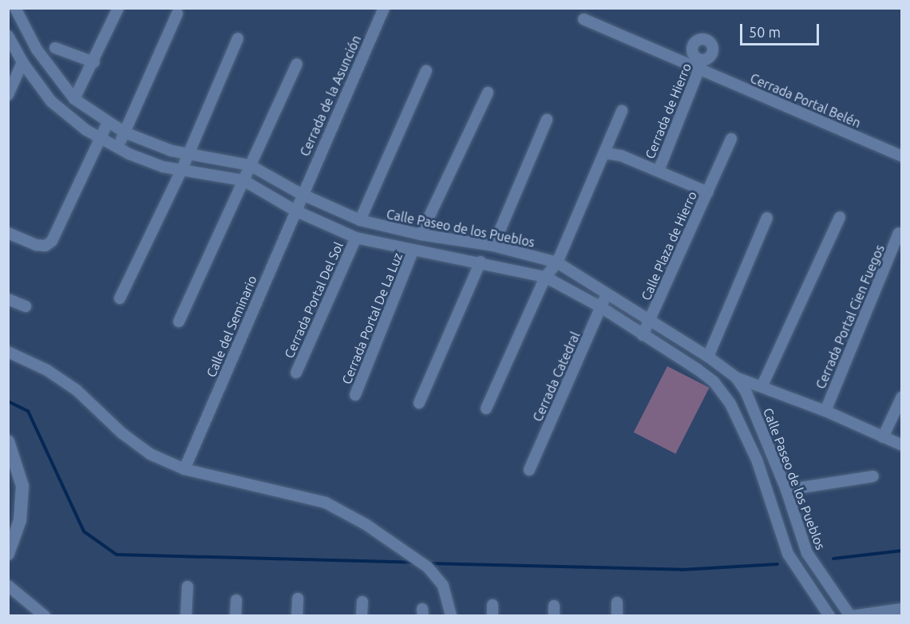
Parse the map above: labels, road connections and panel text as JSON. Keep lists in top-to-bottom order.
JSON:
{
  "streets": {
    "street": [
      "Cerrada de la Asunción",
      "Cerrada Portal Belén",
      "Cerrada de Hierro",
      "Calle Paseo de los Pueblos",
      "Calle Plaza de Hierro",
      "Cerrada Portal Del Sol",
      "Cerrada Portal Cien Fuegos",
      "Cerrada Portal De La Luz",
      "Calle del Seminario",
      "Cerrada Catedral"
    ]
  },
  "crossings": [
    ["Cerrada de la Asunción", "Calle Paseo de los Pueblos"],
    ["Cerrada de la Asunción", "Calle del Seminario"],
    ["Cerrada Portal Belén", "Cerrada de Hierro"],
    ["Cerrada de Hierro", "Calle Plaza de Hierro"],
    ["Calle Paseo de los Pueblos", "Calle Plaza de Hierro"],
    ["Calle Paseo de los Pueblos", "Calle del Seminario"],
    ["Calle Paseo de los Pueblos", "Cerrada Catedral"]
  ],
  "scale_bar": "50 m"
}
